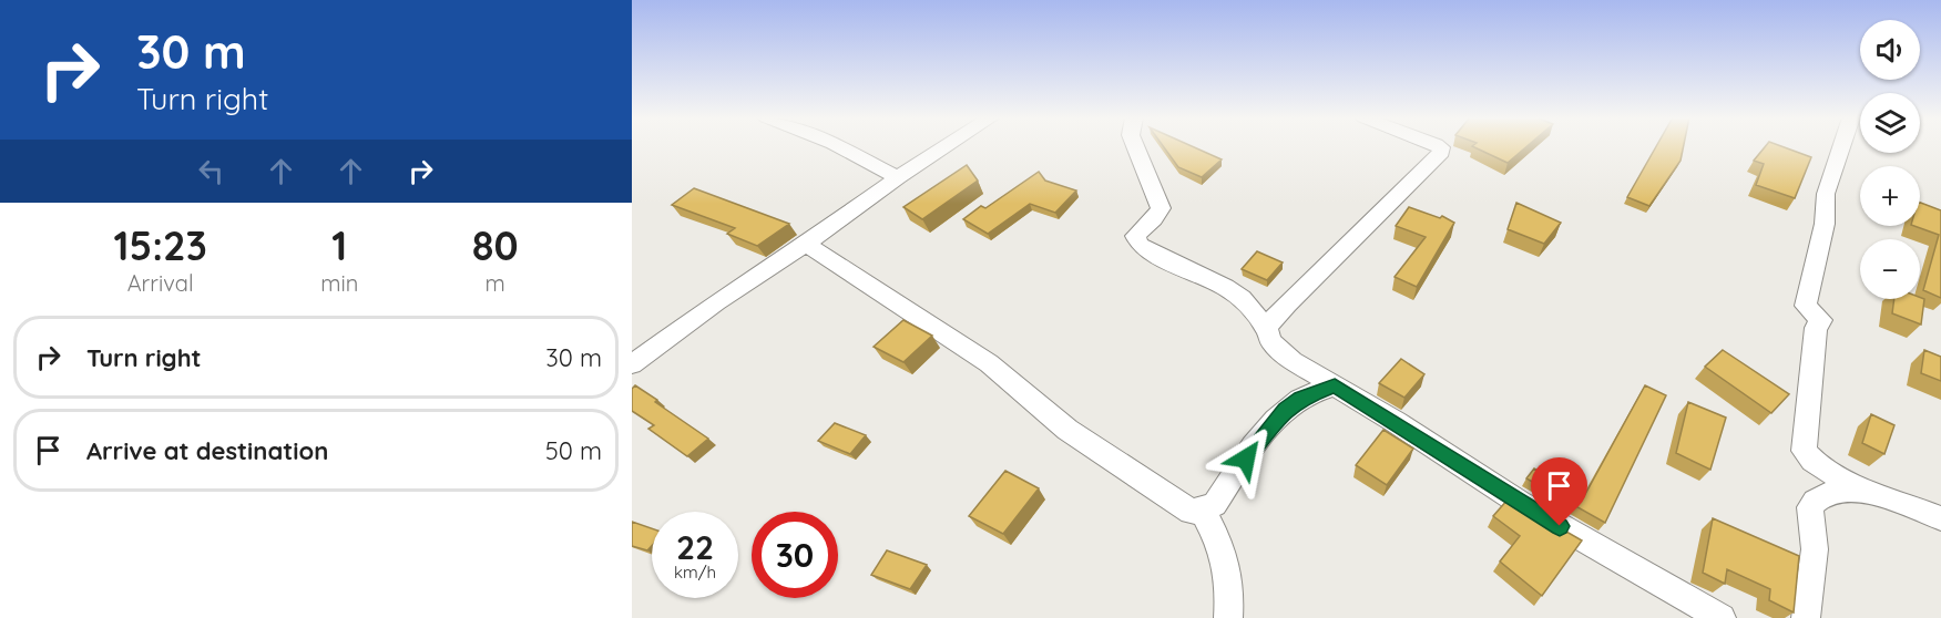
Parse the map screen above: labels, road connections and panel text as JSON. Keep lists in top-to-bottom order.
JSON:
{
  "page": {
    "turn": ["30 m", "Turn right"],
    "map_buttons": ["+", "−"],
    "eta": [
      "15:23",
      "Arrival",
      "1",
      "min",
      "80",
      "m"
    ],
    "list": [
      {
        "name": "Turn right",
        "value": "30 m"
      },
      {
        "name": "Arrive at destination",
        "value": "50 m"
      }
    ],
    "speed": "22 km/h",
    "limit": "30"
  }
}
